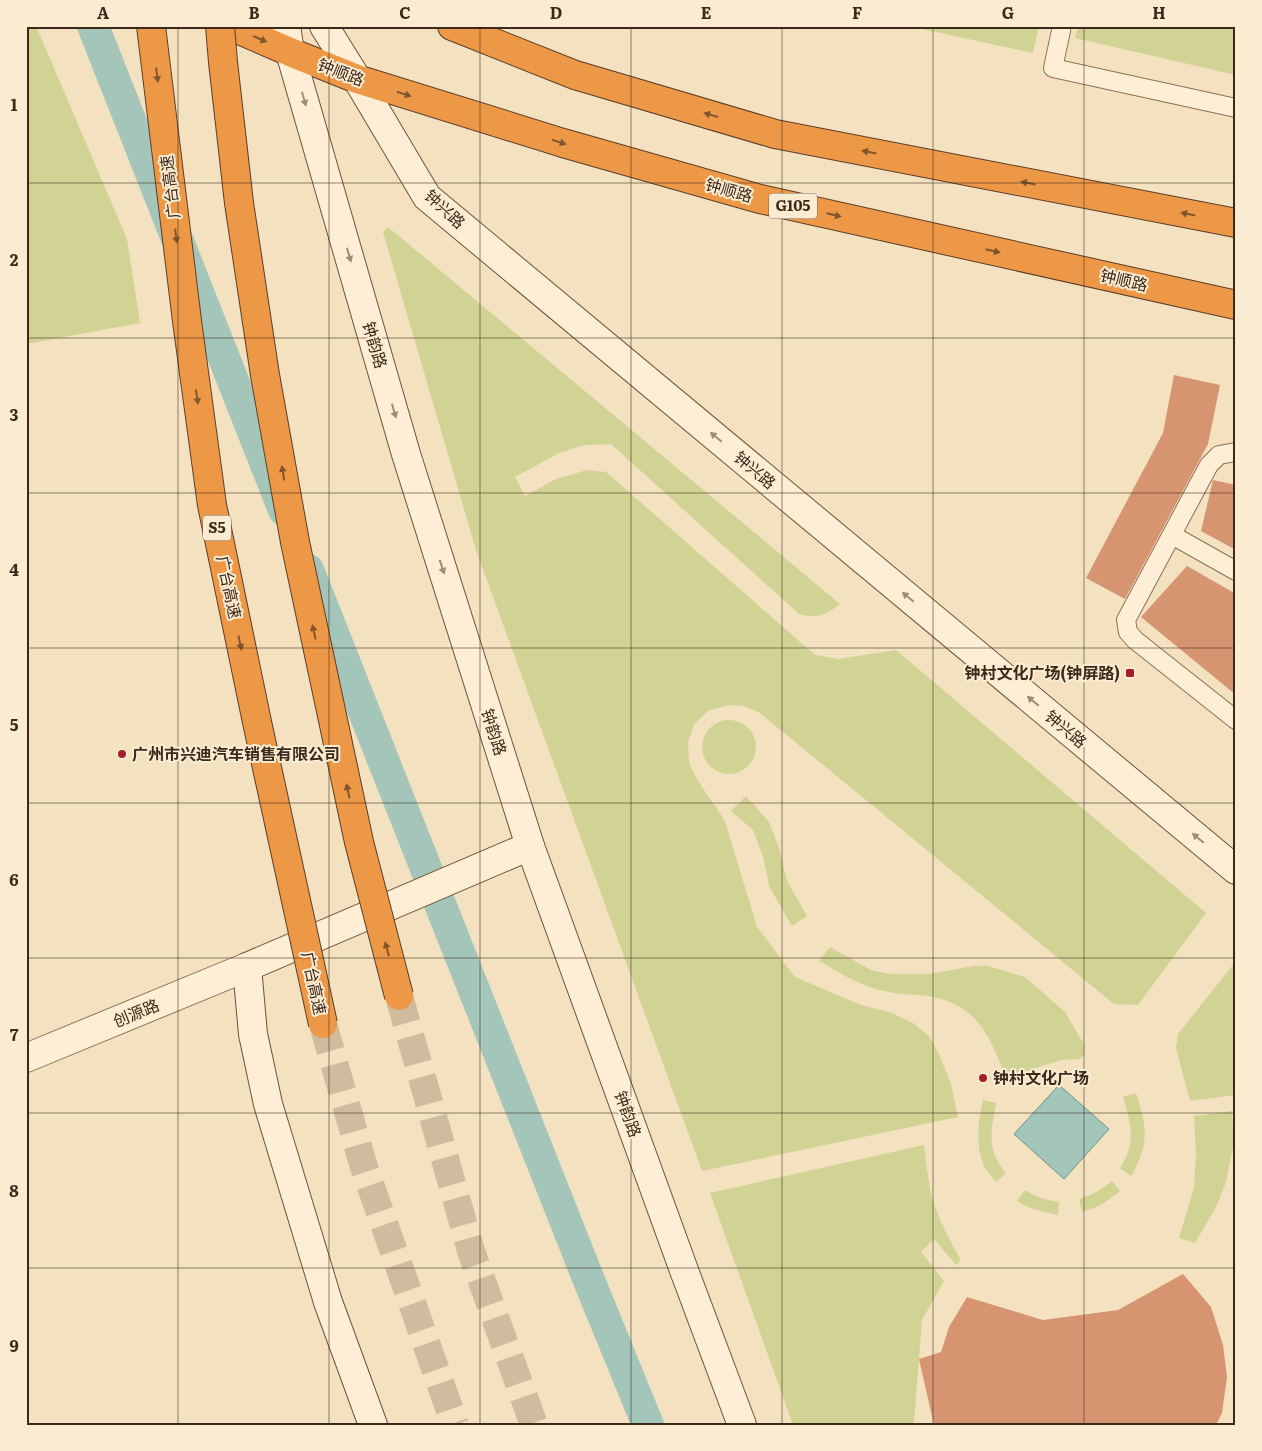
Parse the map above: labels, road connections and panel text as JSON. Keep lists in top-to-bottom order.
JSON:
{
  "streets": {
    "highway": [
      "钟顺路",
      "广台高速",
      "G105",
      "S5"
    ],
    "main road": ["钟兴路", "钟韵路", "创源路"]
  },
  "crossings": [
    ["钟顺路", "G105"],
    ["钟顺路", "钟兴路"],
    ["钟顺路", "钟韵路"],
    ["G105", "钟韵路"],
    ["钟韵路", "创源路"]
  ],
  "one_way": ["钟兴路", "钟韵路"],
  "places": {
    "transit": ["钟村文化广场(钟屏路)"],
    "other": ["广州市兴迪汽车销售有限公司", "钟村文化广场"]
  },
  "grid": {
    "columns": [
      "A",
      "B",
      "C",
      "D",
      "E",
      "F",
      "G",
      "H"
    ],
    "rows": [
      "1",
      "2",
      "3",
      "4",
      "5",
      "6",
      "7",
      "8",
      "9"
    ]
  }
}
